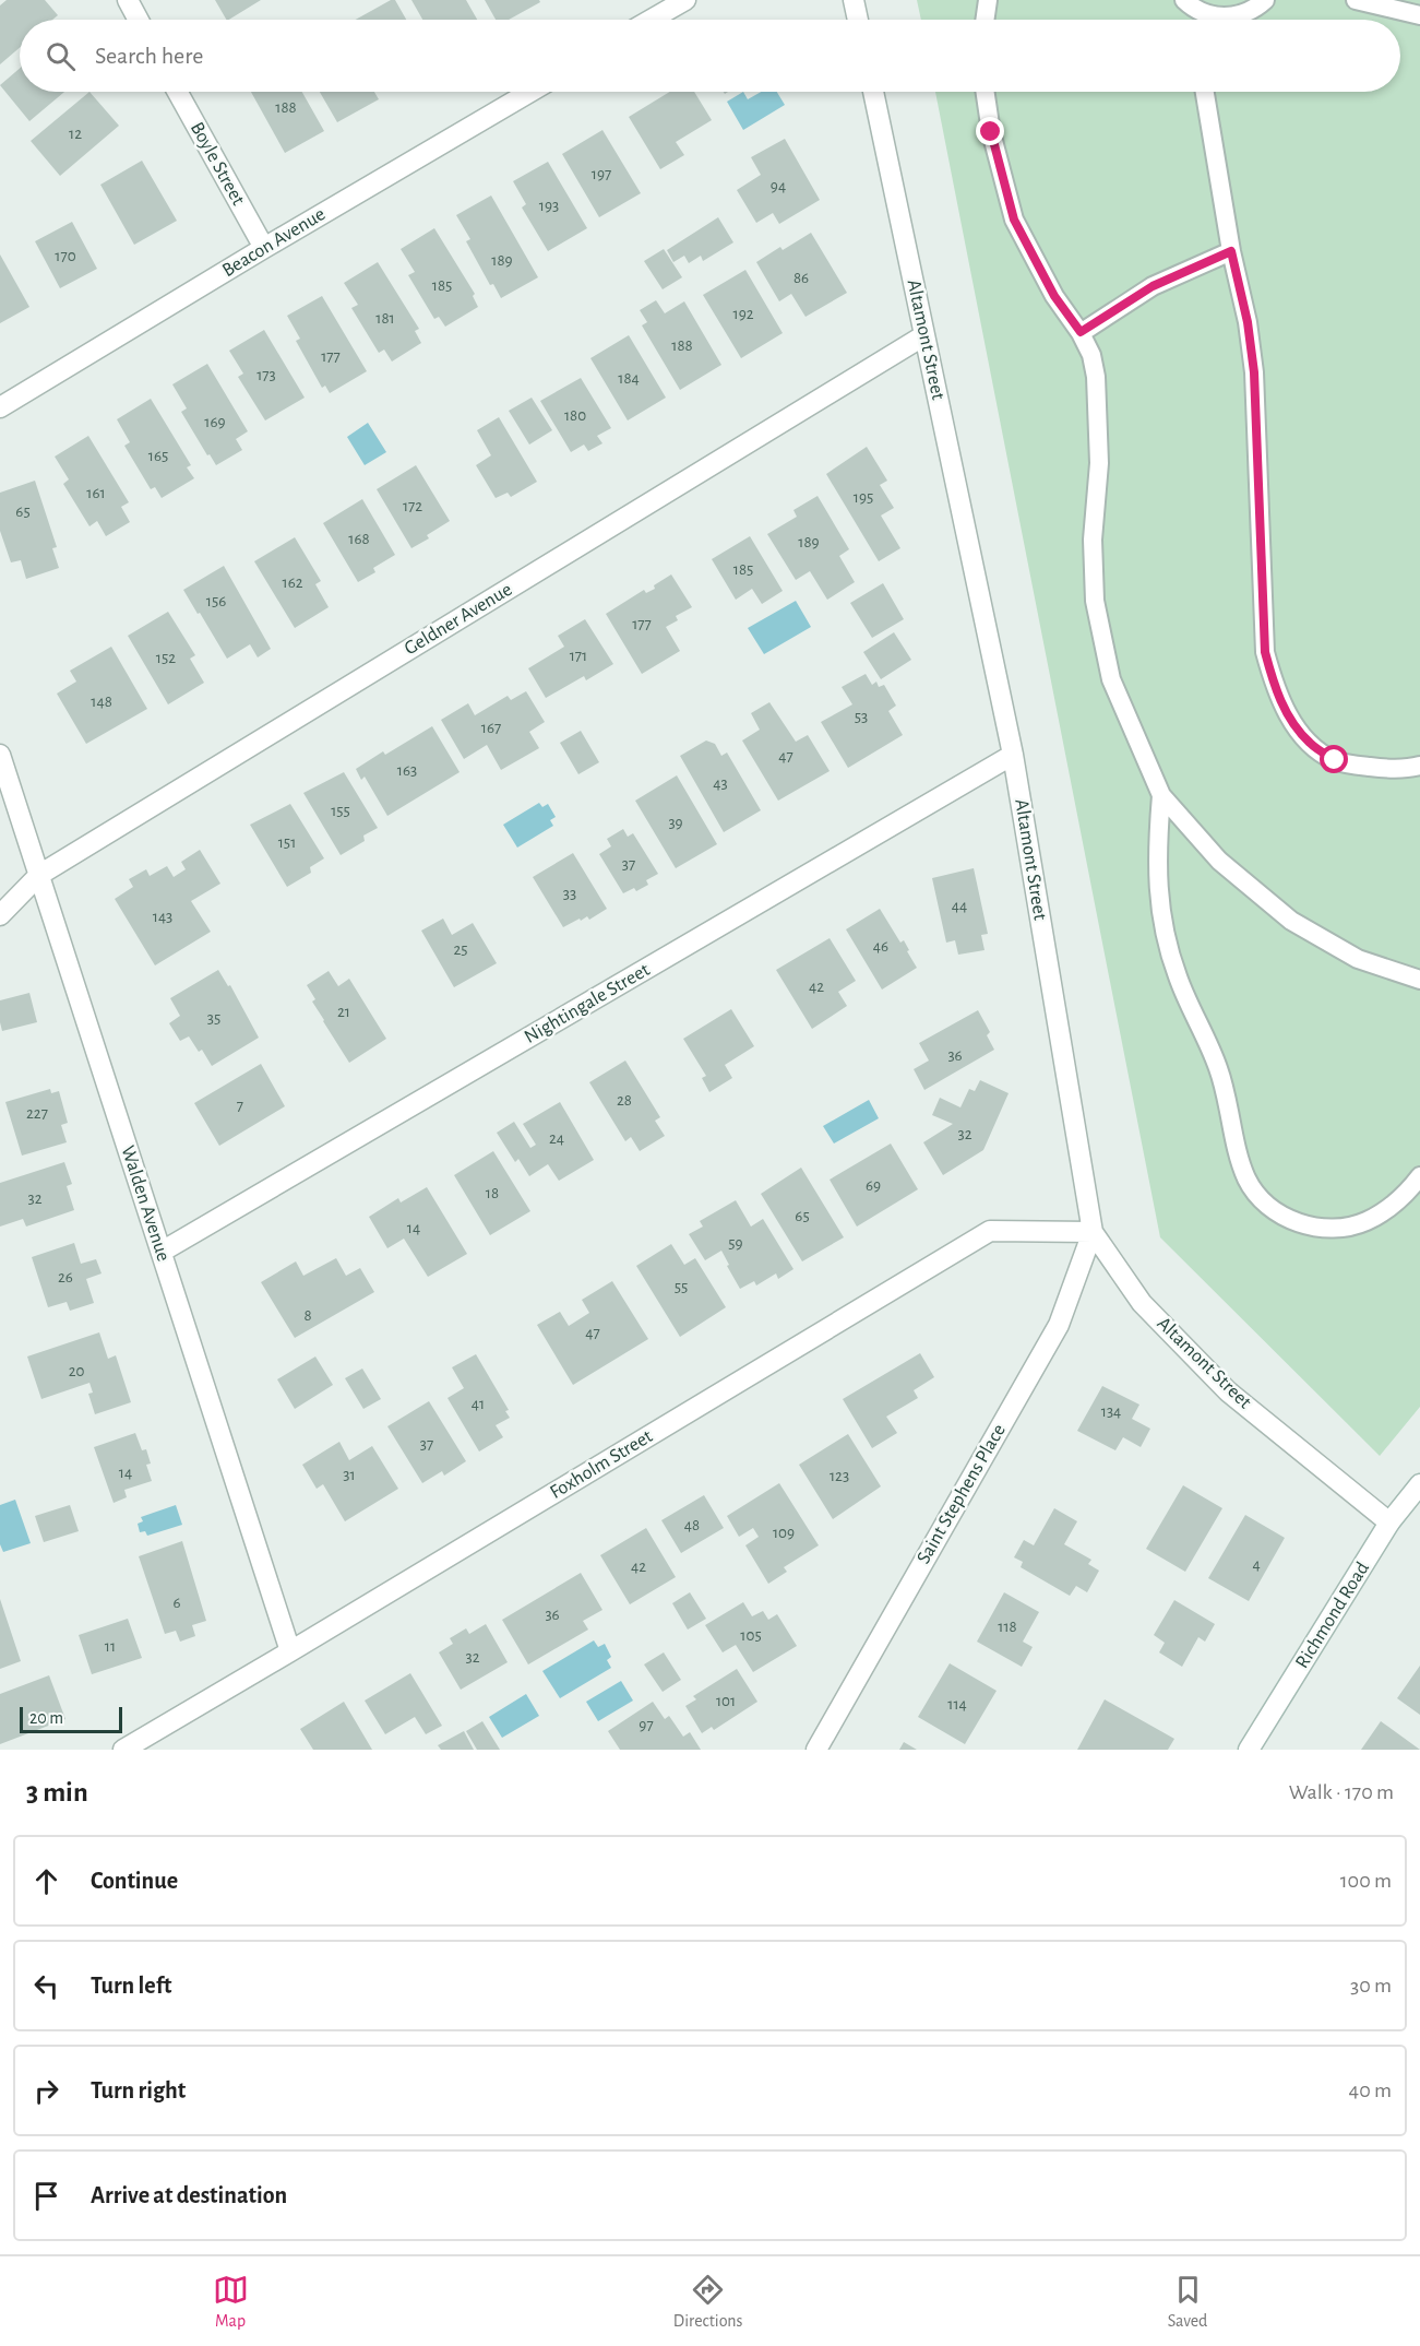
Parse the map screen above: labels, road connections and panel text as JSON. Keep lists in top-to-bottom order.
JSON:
{
  "streets": {
    "street": [
      "Boyle Street",
      "Beacon Avenue",
      "Altamont Street",
      "Geldner Avenue",
      "Nightingale Street",
      "Walden Avenue",
      "Foxholm Street",
      "Saint Stephens Place",
      "Richmond Road"
    ]
  },
  "crossings": [
    ["Boyle Street", "Beacon Avenue"],
    ["Altamont Street", "Geldner Avenue"],
    ["Altamont Street", "Nightingale Street"],
    ["Altamont Street", "Foxholm Street"],
    ["Altamont Street", "Saint Stephens Place"],
    ["Altamont Street", "Richmond Road"],
    ["Geldner Avenue", "Walden Avenue"],
    ["Nightingale Street", "Walden Avenue"],
    ["Walden Avenue", "Foxholm Street"],
    ["Foxholm Street", "Saint Stephens Place"]
  ],
  "house_numbers": [
    "188",
    "12",
    "197",
    "94",
    "193",
    "170",
    "189",
    "86",
    "185",
    "192",
    "181",
    "188",
    "177",
    "173",
    "184",
    "180",
    "169",
    "165",
    "161",
    "195",
    "172",
    "65",
    "168",
    "189",
    "185",
    "162",
    "156",
    "177",
    "171",
    "152",
    "148",
    "53",
    "167",
    "47",
    "163",
    "43",
    "155",
    "39",
    "151",
    "37",
    "33",
    "44",
    "143",
    "46",
    "25",
    "42",
    "21",
    "35",
    "36",
    "28",
    "7",
    "227",
    "32",
    "24",
    "69",
    "18",
    "32",
    "65",
    "14",
    "59",
    "26",
    "55",
    "8",
    "47",
    "20",
    "41",
    "134",
    "37",
    "14",
    "31",
    "123",
    "48",
    "109",
    "4",
    "42",
    "6",
    "36",
    "118",
    "105",
    "11",
    "32",
    "101",
    "114",
    "97"
  ],
  "scale_bar": "20 m",
  "page": {
    "search": "Search here",
    "scale": "20 m",
    "heading": ["3 min", "Walk · 170 m"],
    "list": [
      ["Continue", "100 m"],
      ["Turn left", "30 m"],
      ["Turn right", "40 m"],
      "Arrive at destination"
    ],
    "nav": ["Map", "Directions", "Saved"]
  }
}
